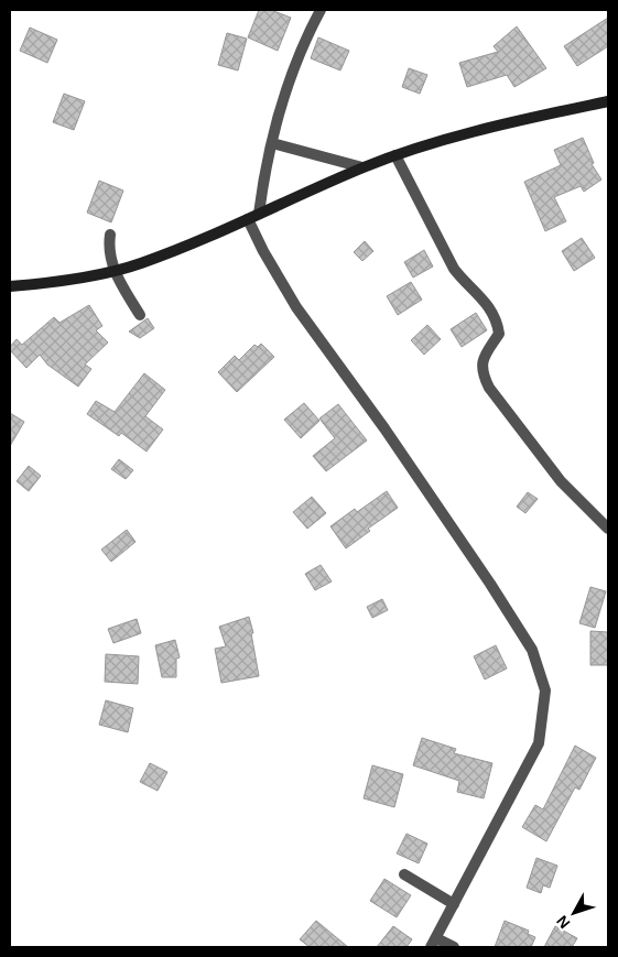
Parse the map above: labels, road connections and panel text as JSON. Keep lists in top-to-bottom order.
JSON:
{
  "north": "bottom left"
}
